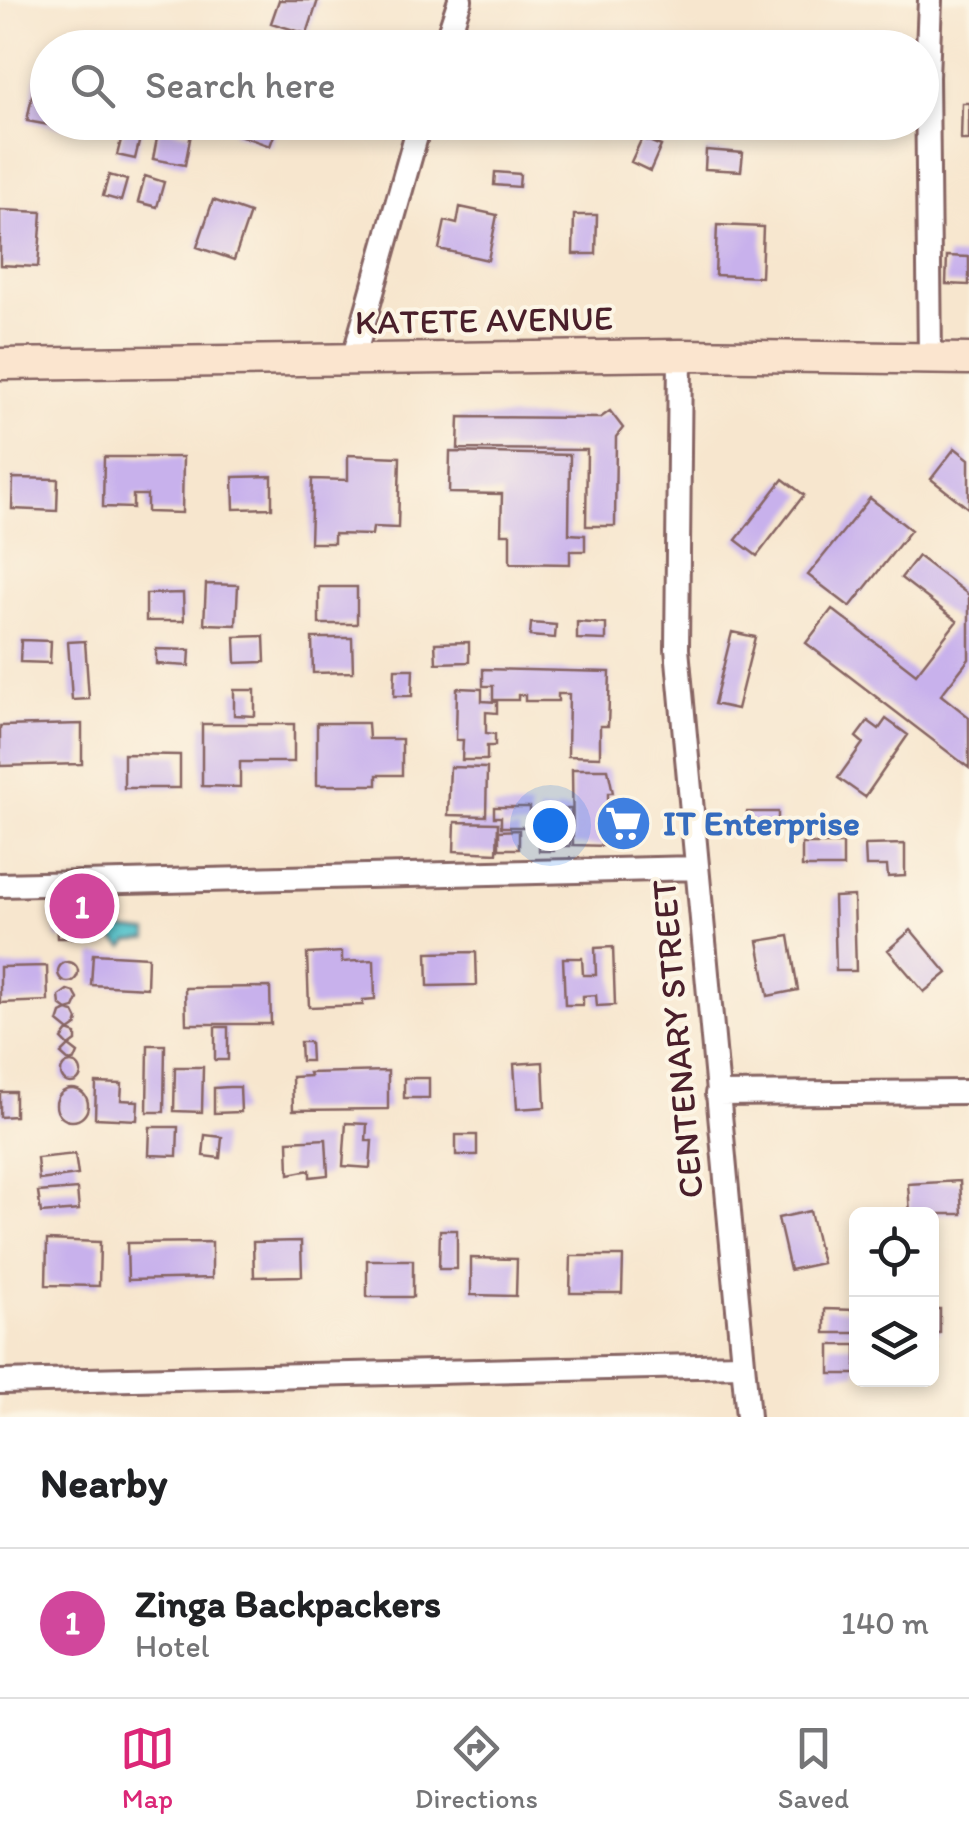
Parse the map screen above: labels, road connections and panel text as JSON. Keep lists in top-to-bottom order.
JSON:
{
  "streets": {
    "street": ["KATETE AVENUE", "CENTENARY STREET"]
  },
  "crossings": [
    ["KATETE AVENUE", "CENTENARY STREET"]
  ],
  "places": {
    "supermarket": ["IT Enterprise"]
  },
  "page": {
    "search": "Search here",
    "pins": "1",
    "heading": "Nearby",
    "list": [
      {
        "mark": "1",
        "name": "Zinga Backpackers",
        "note": "Hotel",
        "value": "140 m"
      }
    ],
    "nav": ["Map", "Directions", "Saved"]
  }
}
